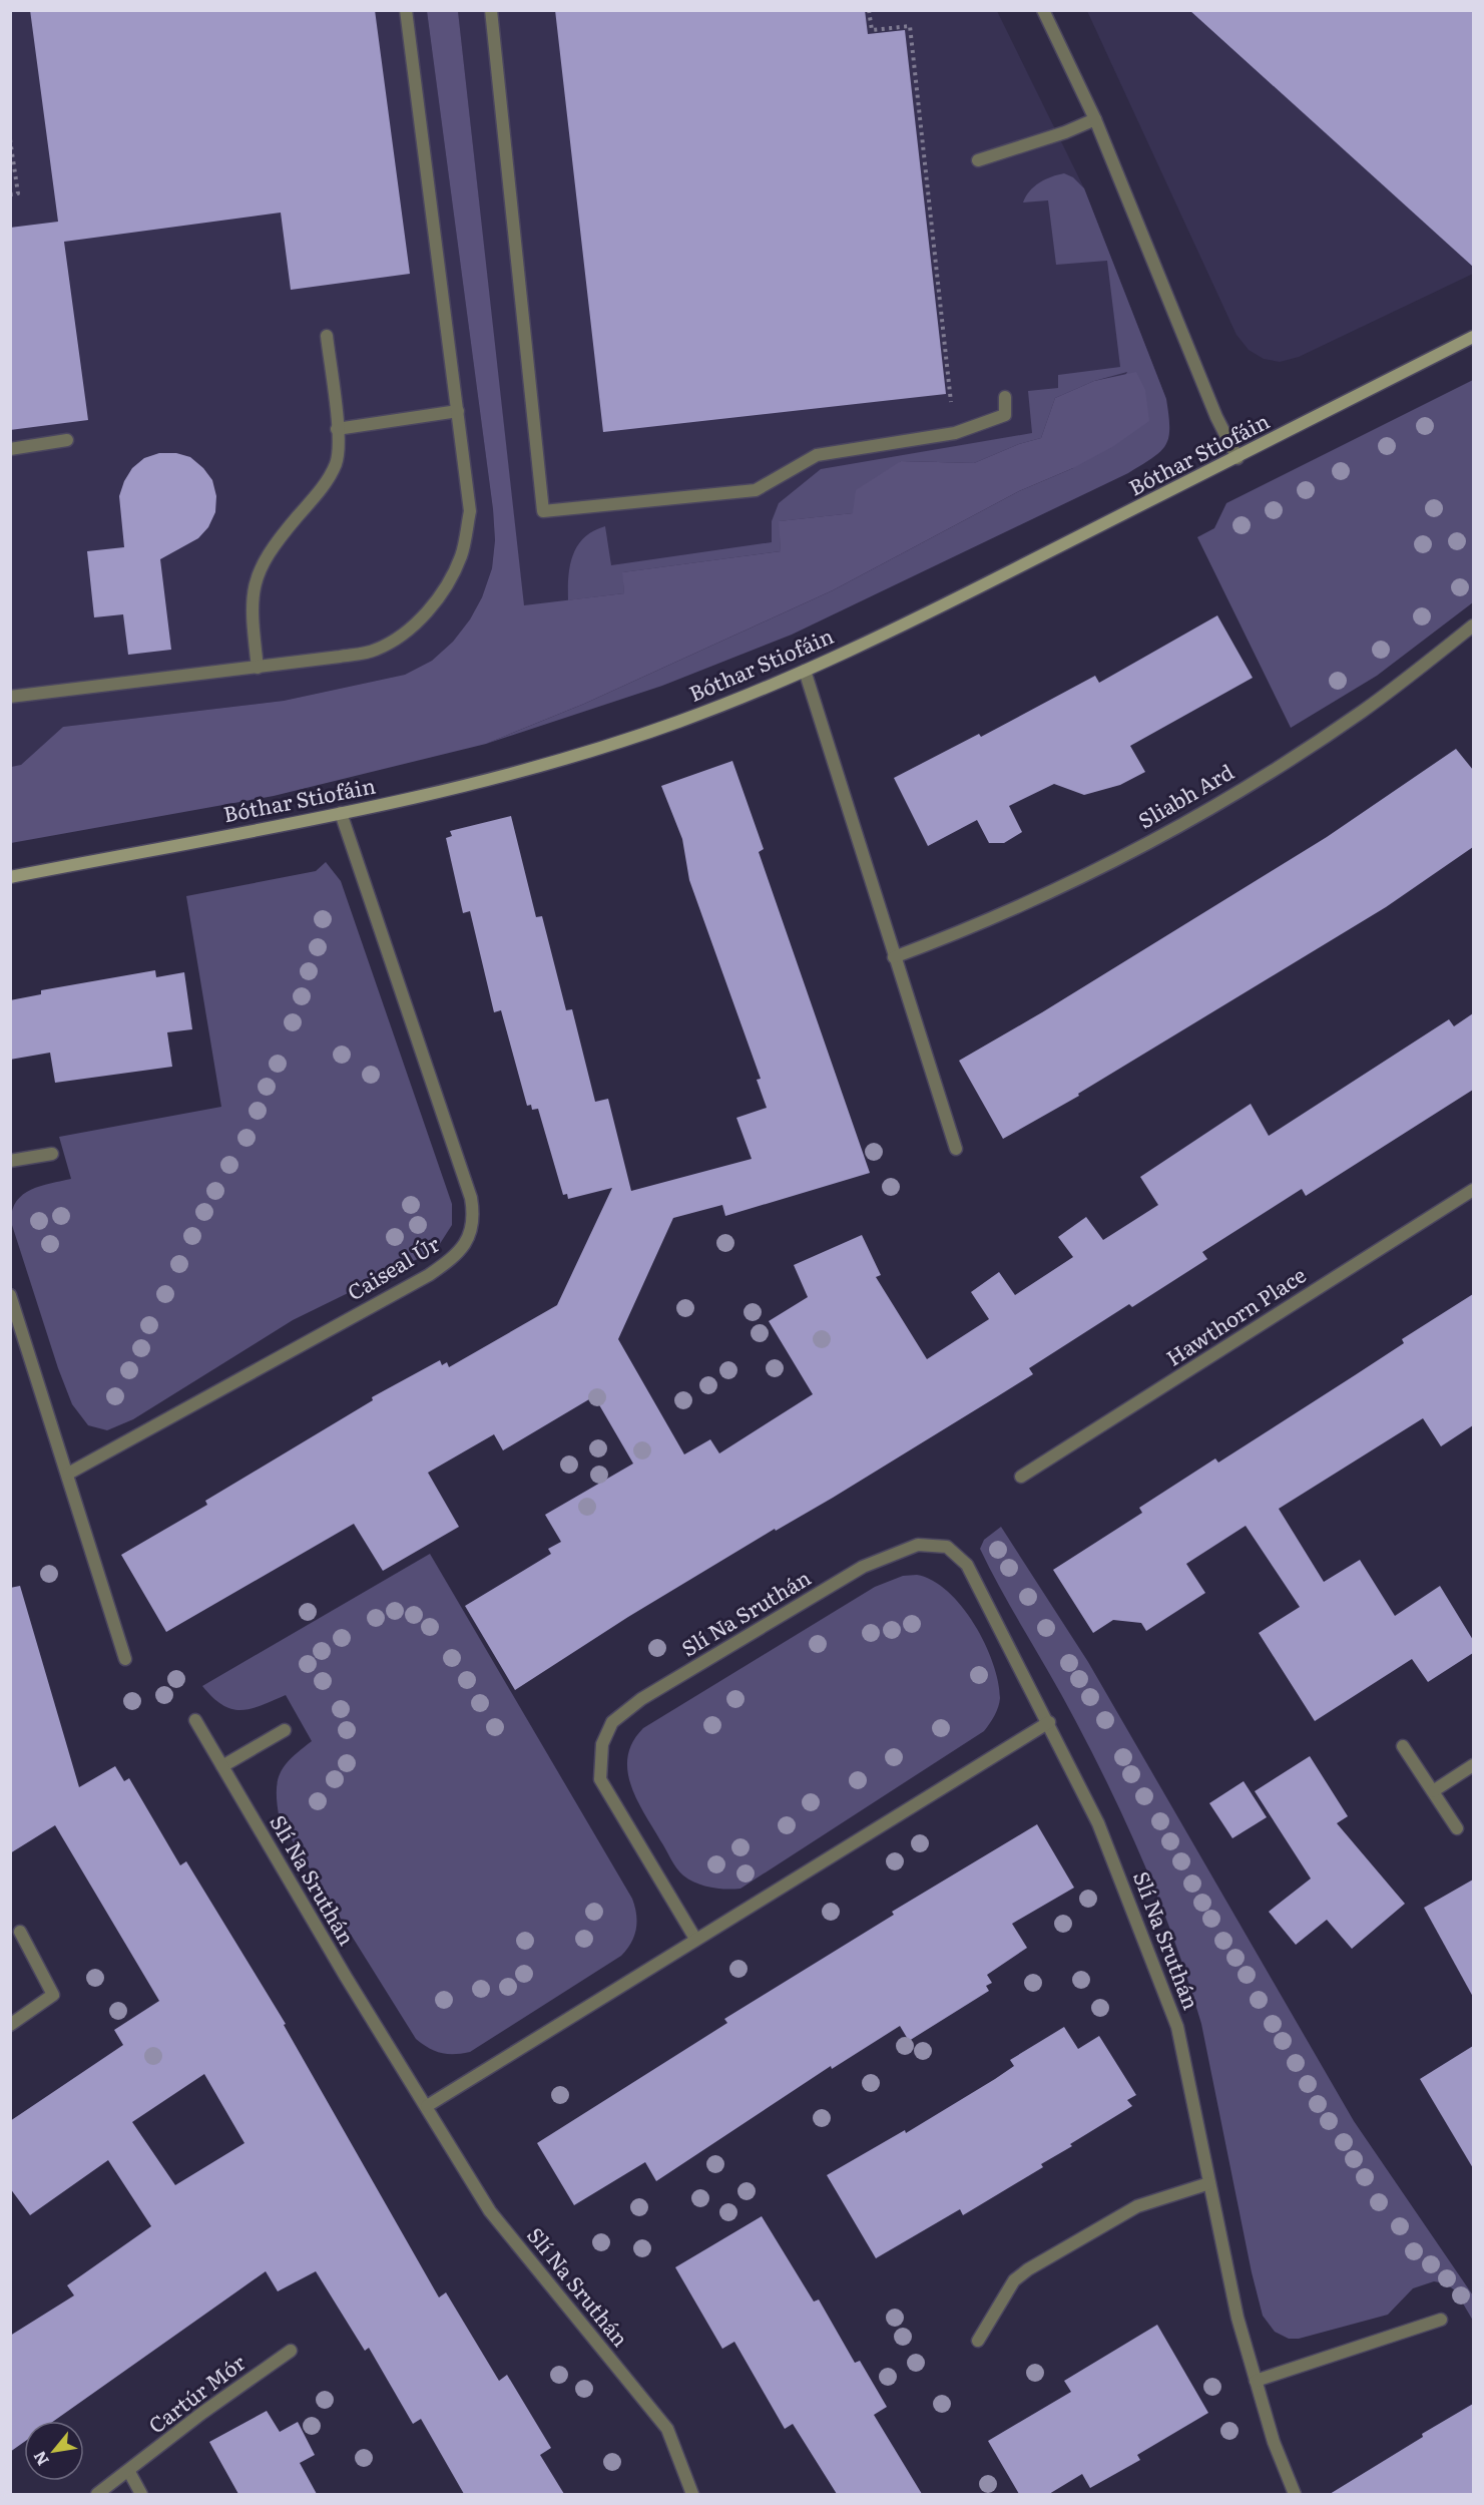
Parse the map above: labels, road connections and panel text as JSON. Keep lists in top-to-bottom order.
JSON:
{
  "streets": {
    "street": [
      "Bóthar Stiofáin",
      "Sliabh Ard",
      "Caiseal Úr",
      "Hawthorn Place",
      "Slí Na Sruthán",
      "Cartúr Mór"
    ]
  },
  "crossings": [
    ["Bóthar Stiofáin", "Caiseal Úr"]
  ],
  "north": "bottom left"
}
